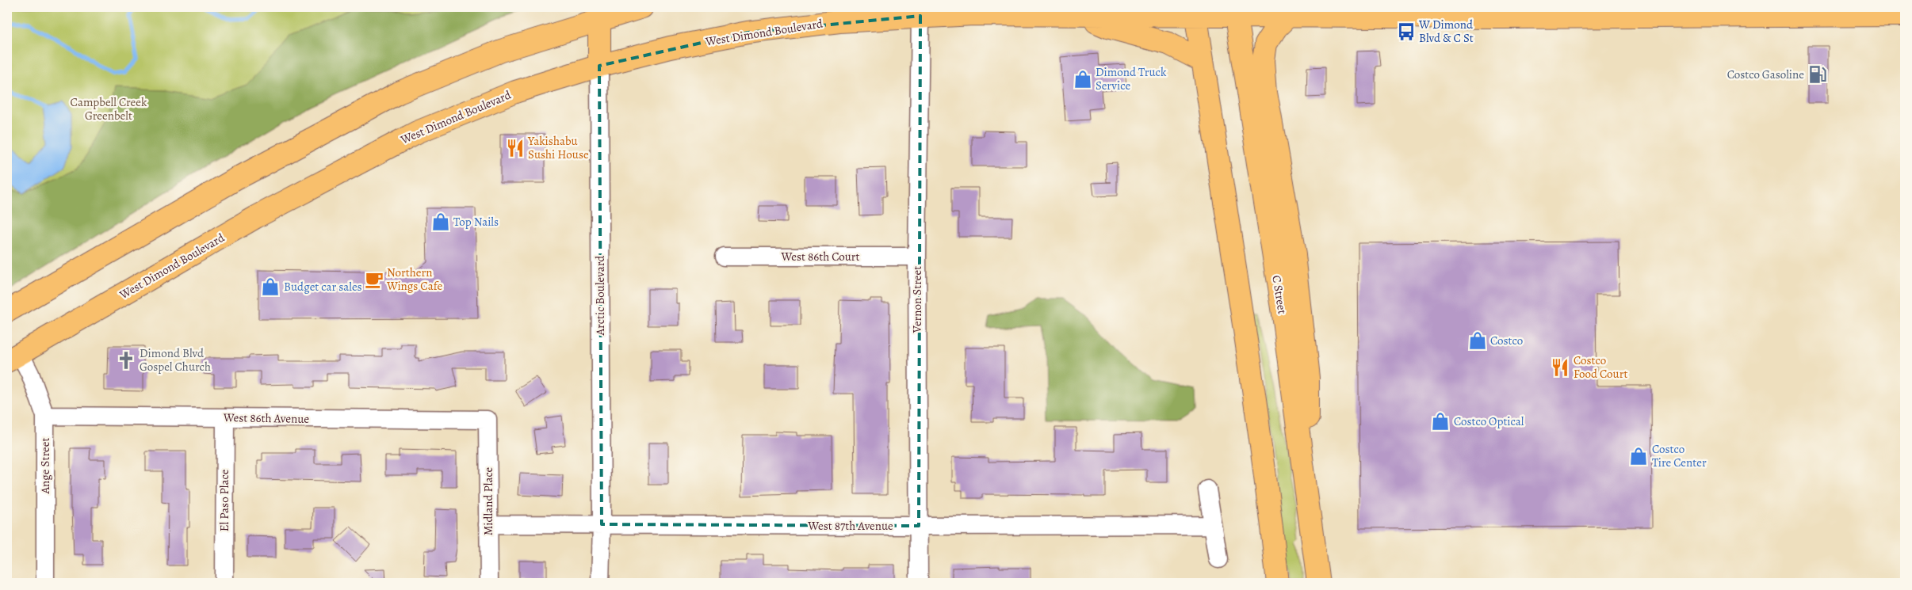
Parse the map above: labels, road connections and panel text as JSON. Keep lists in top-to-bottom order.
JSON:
{
  "streets": {
    "main road": ["West Dimond Boulevard", "C Street", "Arctic Boulevard"],
    "street": [
      "West 86th Court",
      "Vernon Street",
      "West 86th Avenue",
      "Ange Street",
      "El Paso Place",
      "Midland Place",
      "West 87th Avenue"
    ]
  },
  "crossings": [
    ["West Dimond Boulevard", "C Street"],
    ["West Dimond Boulevard", "Arctic Boulevard"],
    ["West Dimond Boulevard", "Vernon Street"],
    ["West Dimond Boulevard", "Ange Street"],
    ["West 86th Court", "Vernon Street"],
    ["Arctic Boulevard", "West 87th Avenue"],
    ["Vernon Street", "West 87th Avenue"],
    ["West 86th Avenue", "Ange Street"],
    ["West 86th Avenue", "El Paso Place"],
    ["West 86th Avenue", "Midland Place"],
    ["Midland Place", "West 87th Avenue"]
  ],
  "parks": ["Campbell Creek Greenbelt"],
  "places": {
    "bus stop": ["W Dimond Blvd & C St"],
    "fuel station": ["Costco Gasoline"],
    "shop": [
      "Dimond Truck Service",
      "Top Nails",
      "Budget car sales",
      "Costco",
      "Costco Optical",
      "Costco Tire Center"
    ],
    "restaurant": ["Yakishabu Sushi House", "Costco Food Court"],
    "cafe": ["Northern Wings Cafe"],
    "church": ["Dimond Blvd Gospel Church"]
  }
}
